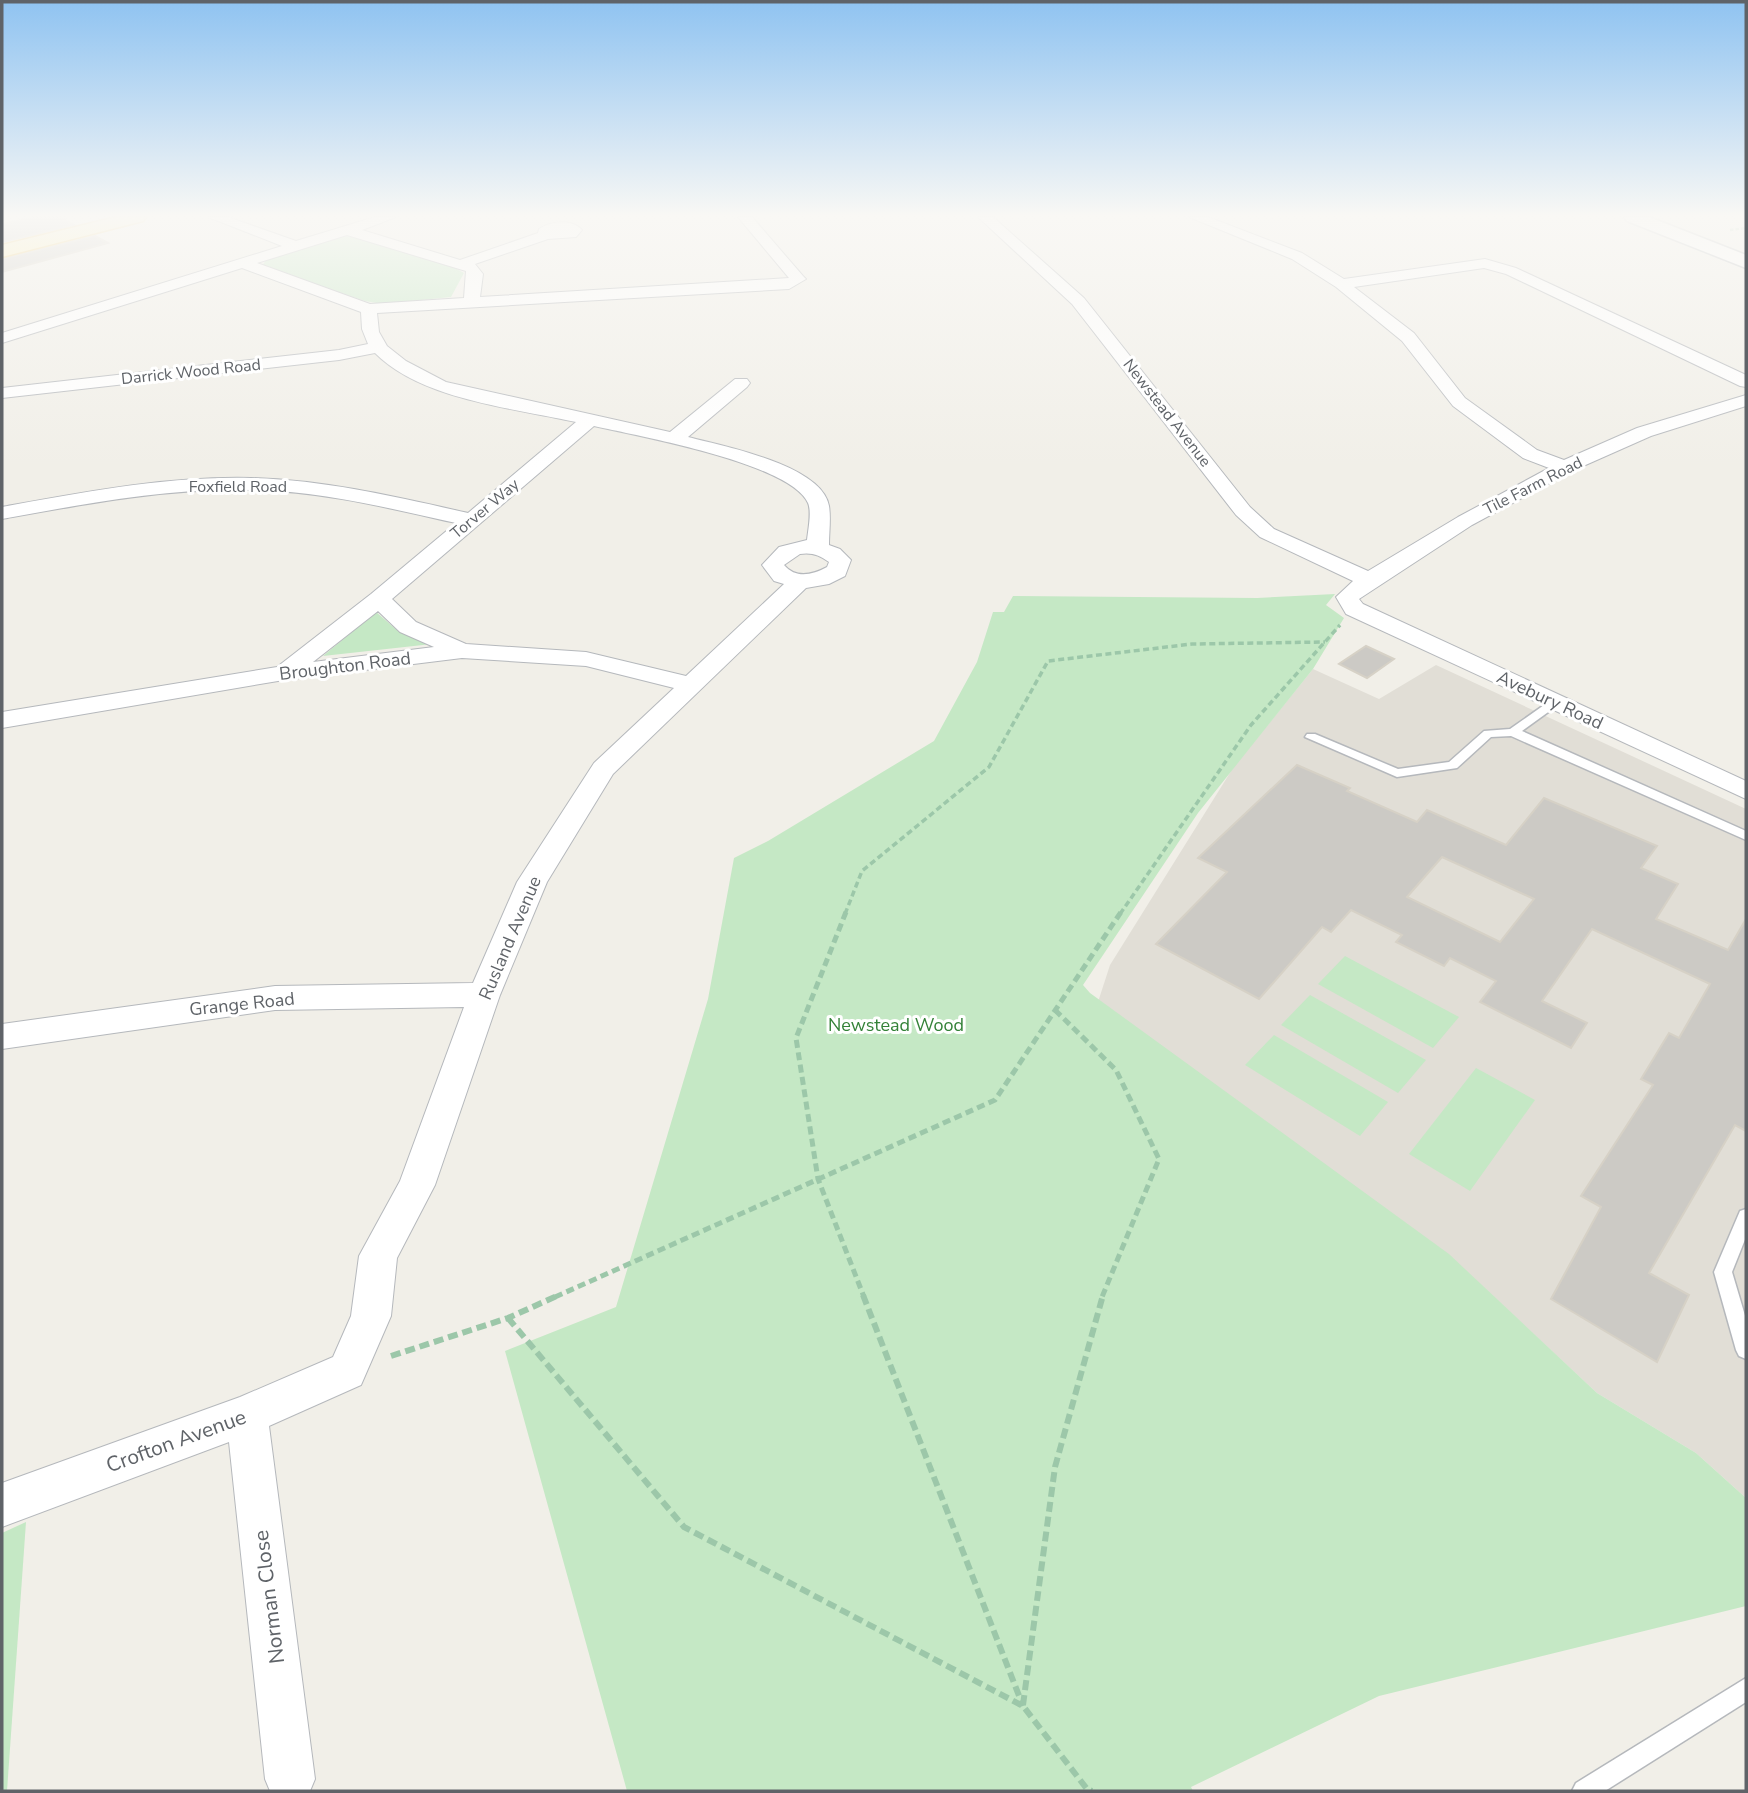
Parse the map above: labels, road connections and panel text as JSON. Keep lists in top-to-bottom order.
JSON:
{
  "streets": {
    "street": [
      "Darrick Wood Road",
      "Newstead Avenue",
      "Tile Farm Road",
      "Foxfield Road",
      "Torver Way",
      "Broughton Road",
      "Avebury Road",
      "Rusland Avenue",
      "Grange Road",
      "Crofton Avenue",
      "Norman Close"
    ]
  },
  "crossings": [
    ["Newstead Avenue", "Tile Farm Road"],
    ["Tile Farm Road", "Avebury Road"],
    ["Foxfield Road", "Torver Way"],
    ["Torver Way", "Broughton Road"],
    ["Broughton Road", "Rusland Avenue"],
    ["Rusland Avenue", "Grange Road"],
    ["Rusland Avenue", "Crofton Avenue"],
    ["Crofton Avenue", "Norman Close"]
  ],
  "parks": ["Newstead Wood"]
}
